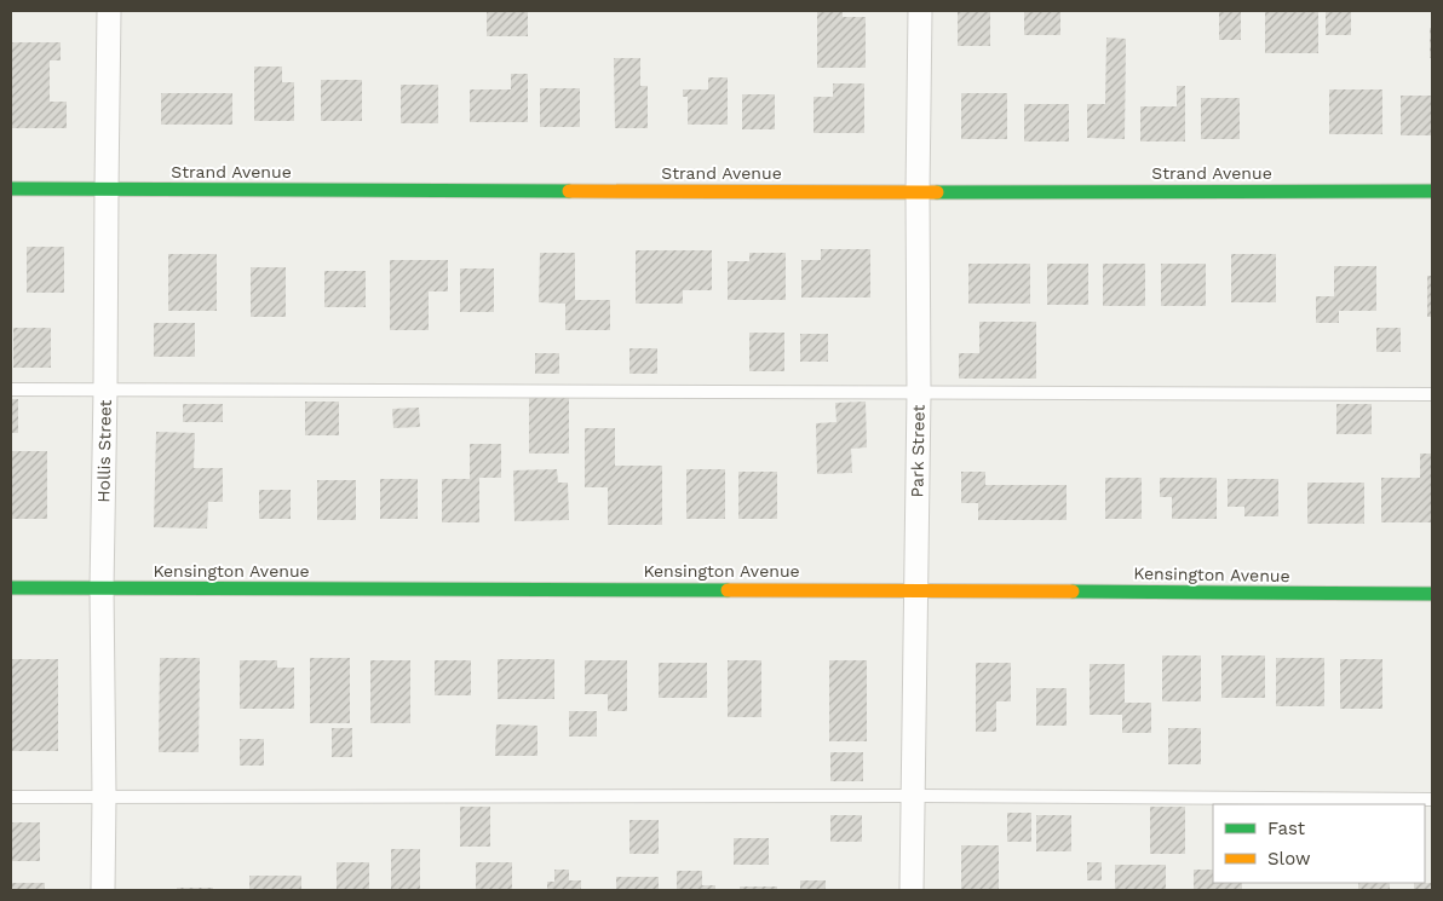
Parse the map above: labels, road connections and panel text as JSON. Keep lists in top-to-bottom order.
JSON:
{
  "streets": {
    "street": [
      "Strand Avenue",
      "Hollis Street",
      "Park Street",
      "Kensington Avenue"
    ]
  },
  "crossings": [
    ["Strand Avenue", "Hollis Street"],
    ["Strand Avenue", "Park Street"],
    ["Hollis Street", "Kensington Avenue"],
    ["Park Street", "Kensington Avenue"]
  ],
  "legend": ["Fast", "Slow"]
}
